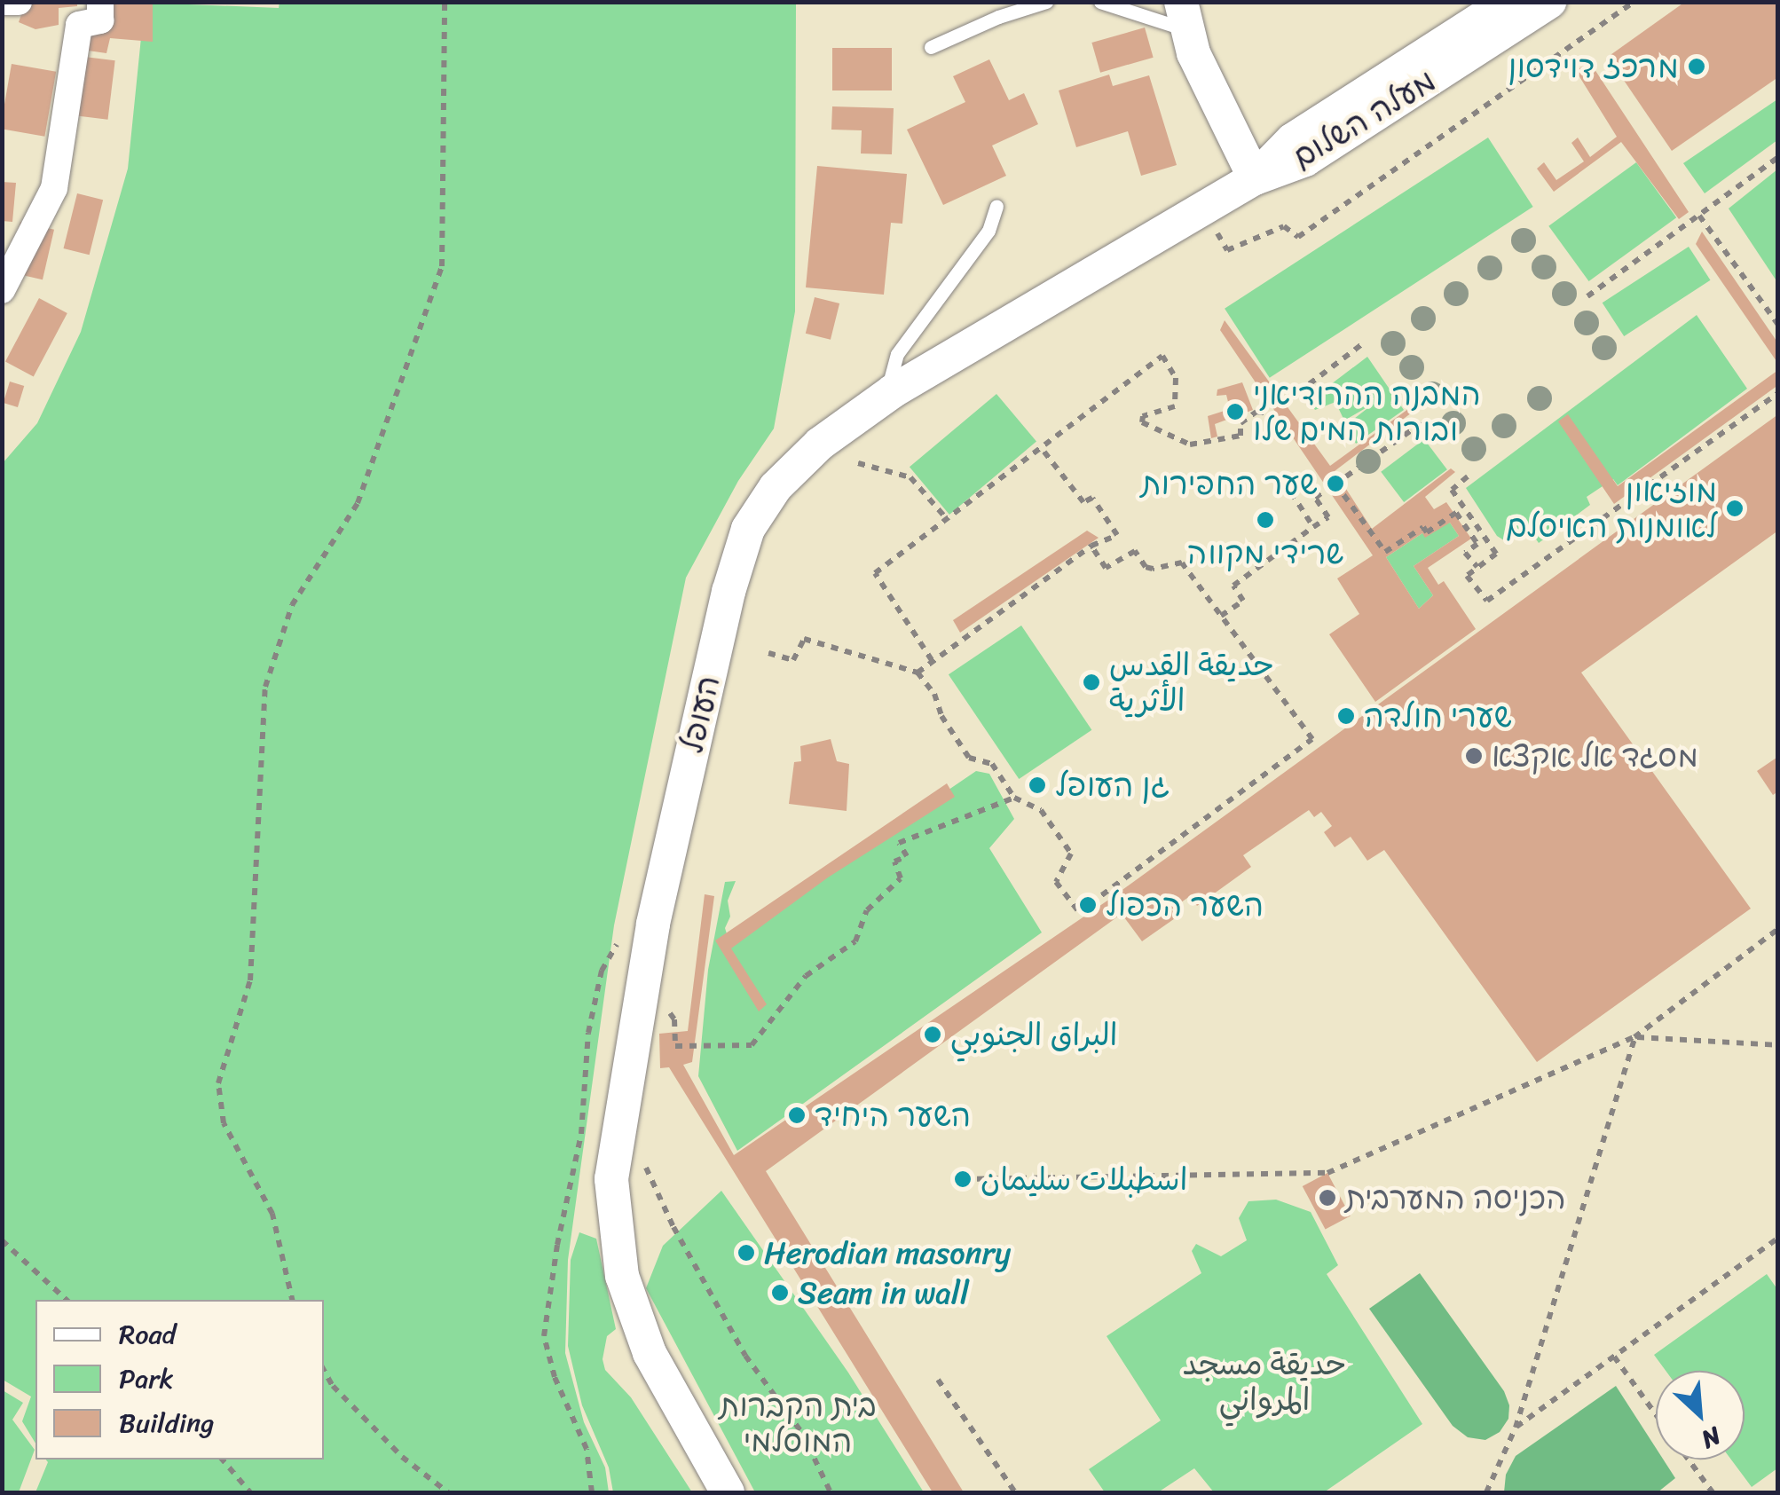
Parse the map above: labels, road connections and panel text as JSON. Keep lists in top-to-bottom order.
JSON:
{
  "streets": {
    "street": ["מעלה השלום", "העופל"]
  },
  "crossings": [
    ["מעלה השלום", "העופל"]
  ],
  "parks": ["حديقة مسجد المرواني", "בית הקברות המוסלמי"],
  "places": [
    "מרכז דוידסון",
    "המבנה ההרודיאני ובורות המים שלו",
    "שער החפירות",
    "מוזיאון לאומנות האיסלם",
    "שרידי מקווה",
    "حديقة القدس الأثرية",
    "שערי חולדה",
    "מסגד אל אקצא",
    "גן העופל",
    "השער הכפול",
    "البراق الجنوبي",
    "השער היחיד",
    "اسطبلات سليمان",
    "הכניסה המערבית",
    "Herodian masonry",
    "Seam in wall"
  ],
  "legend": ["Road", "Park", "Building"],
  "north": "bottom right"
}
